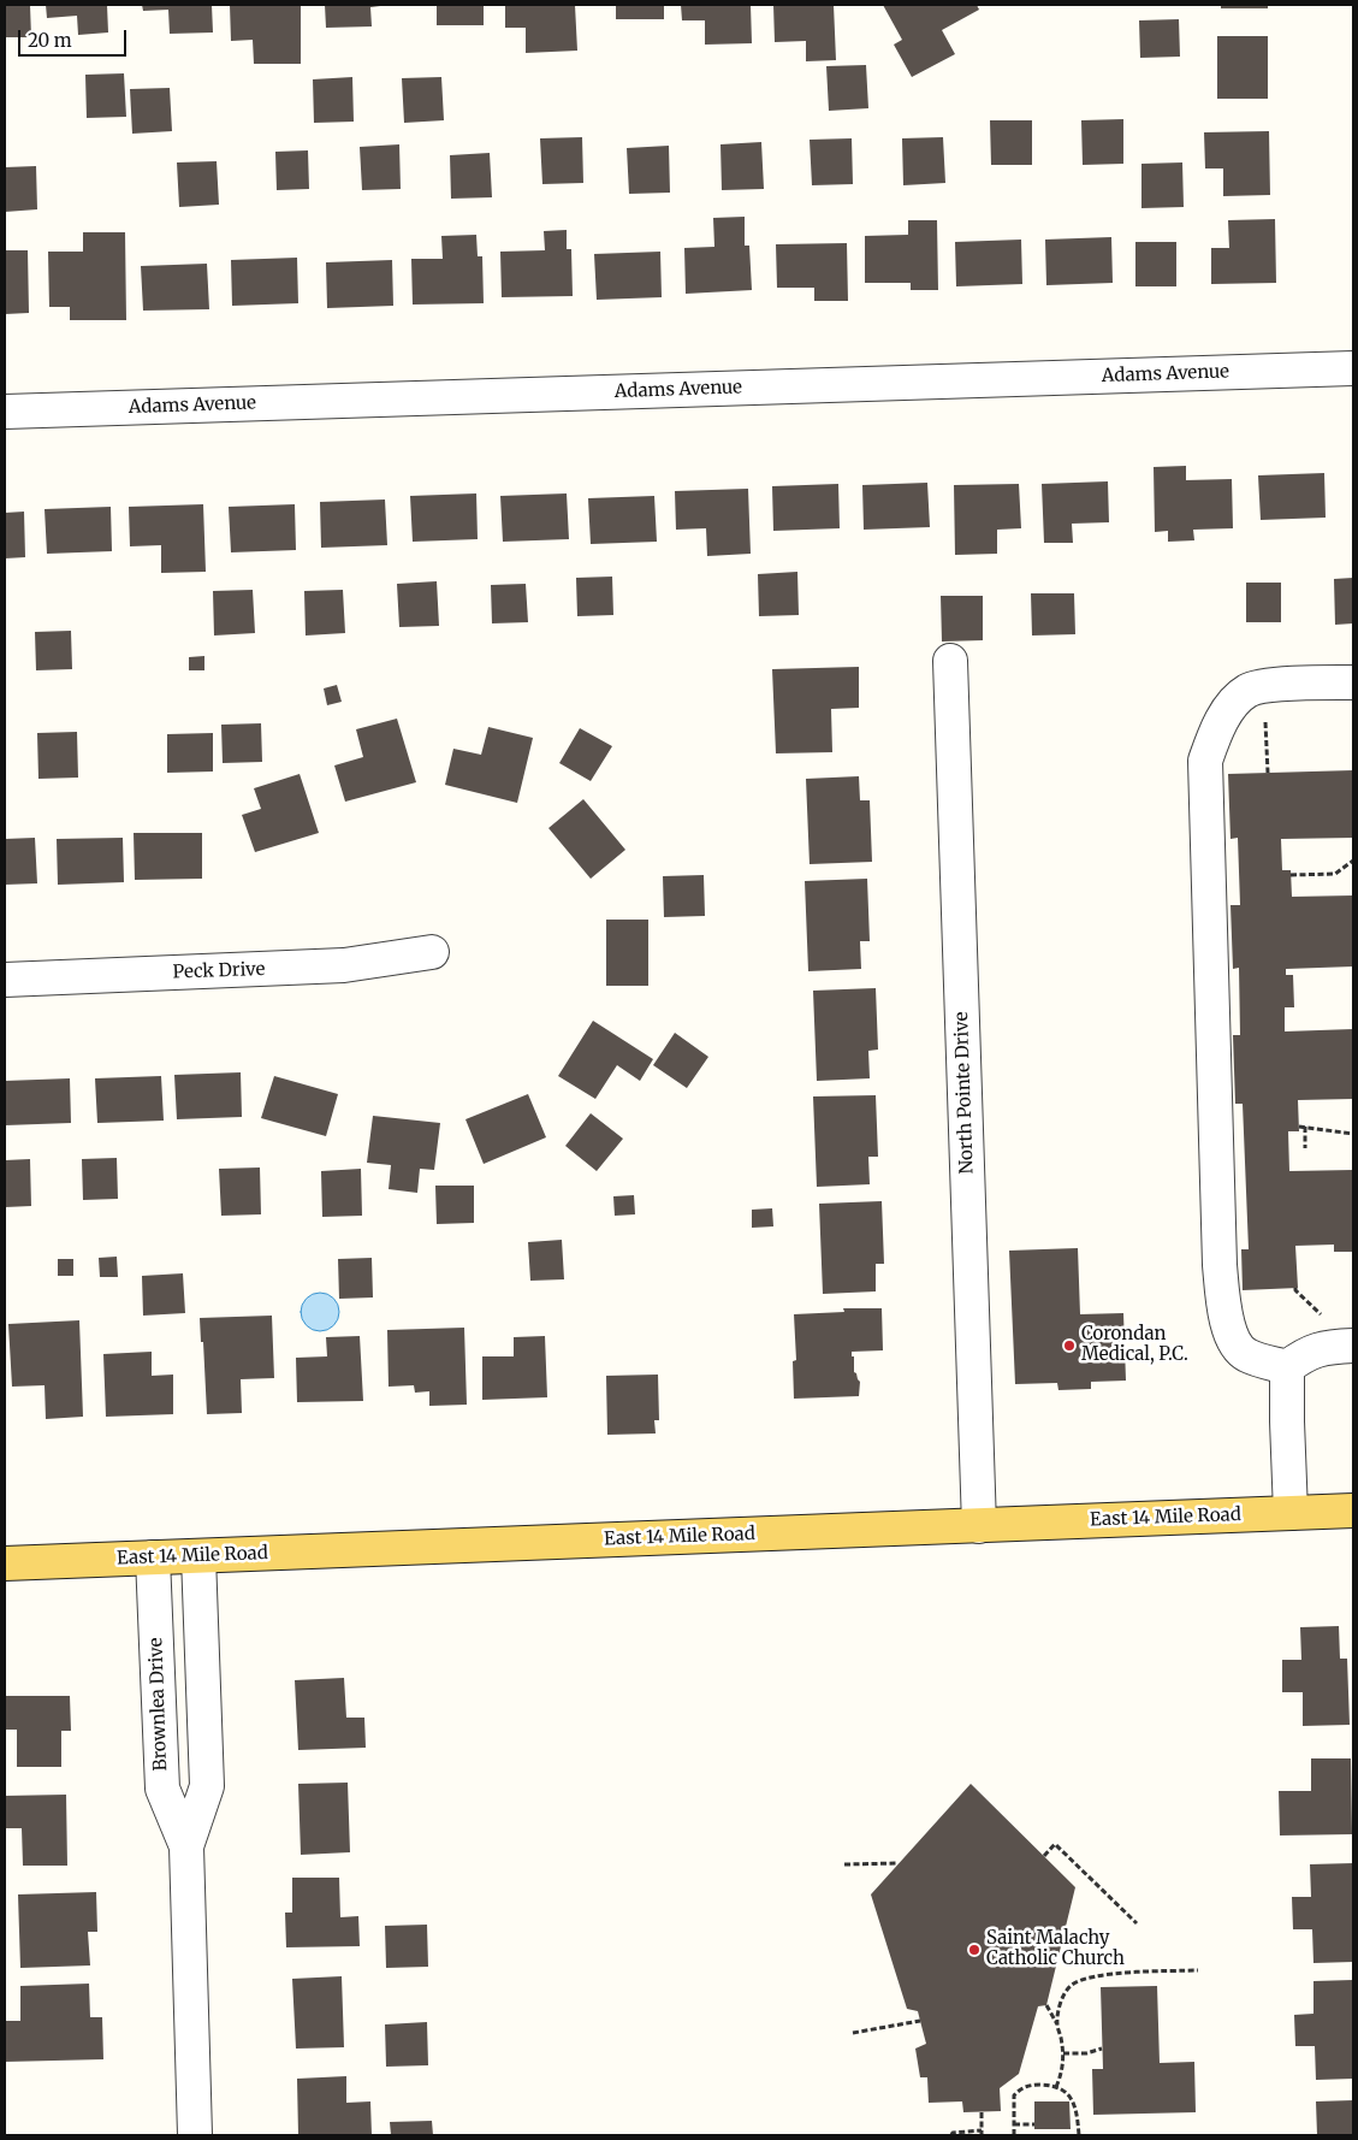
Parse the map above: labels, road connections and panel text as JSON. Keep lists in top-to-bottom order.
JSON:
{
  "streets": {
    "main road": ["East 14 Mile Road"],
    "street": [
      "Adams Avenue",
      "Peck Drive",
      "North Pointe Drive",
      "Brownlea Drive"
    ]
  },
  "crossings": [
    ["North Pointe Drive", "East 14 Mile Road"],
    ["East 14 Mile Road", "Brownlea Drive"]
  ],
  "places": ["Corondan Medical, P.C.", "Saint Malachy Catholic Church"],
  "scale_bar": "20 m"
}
